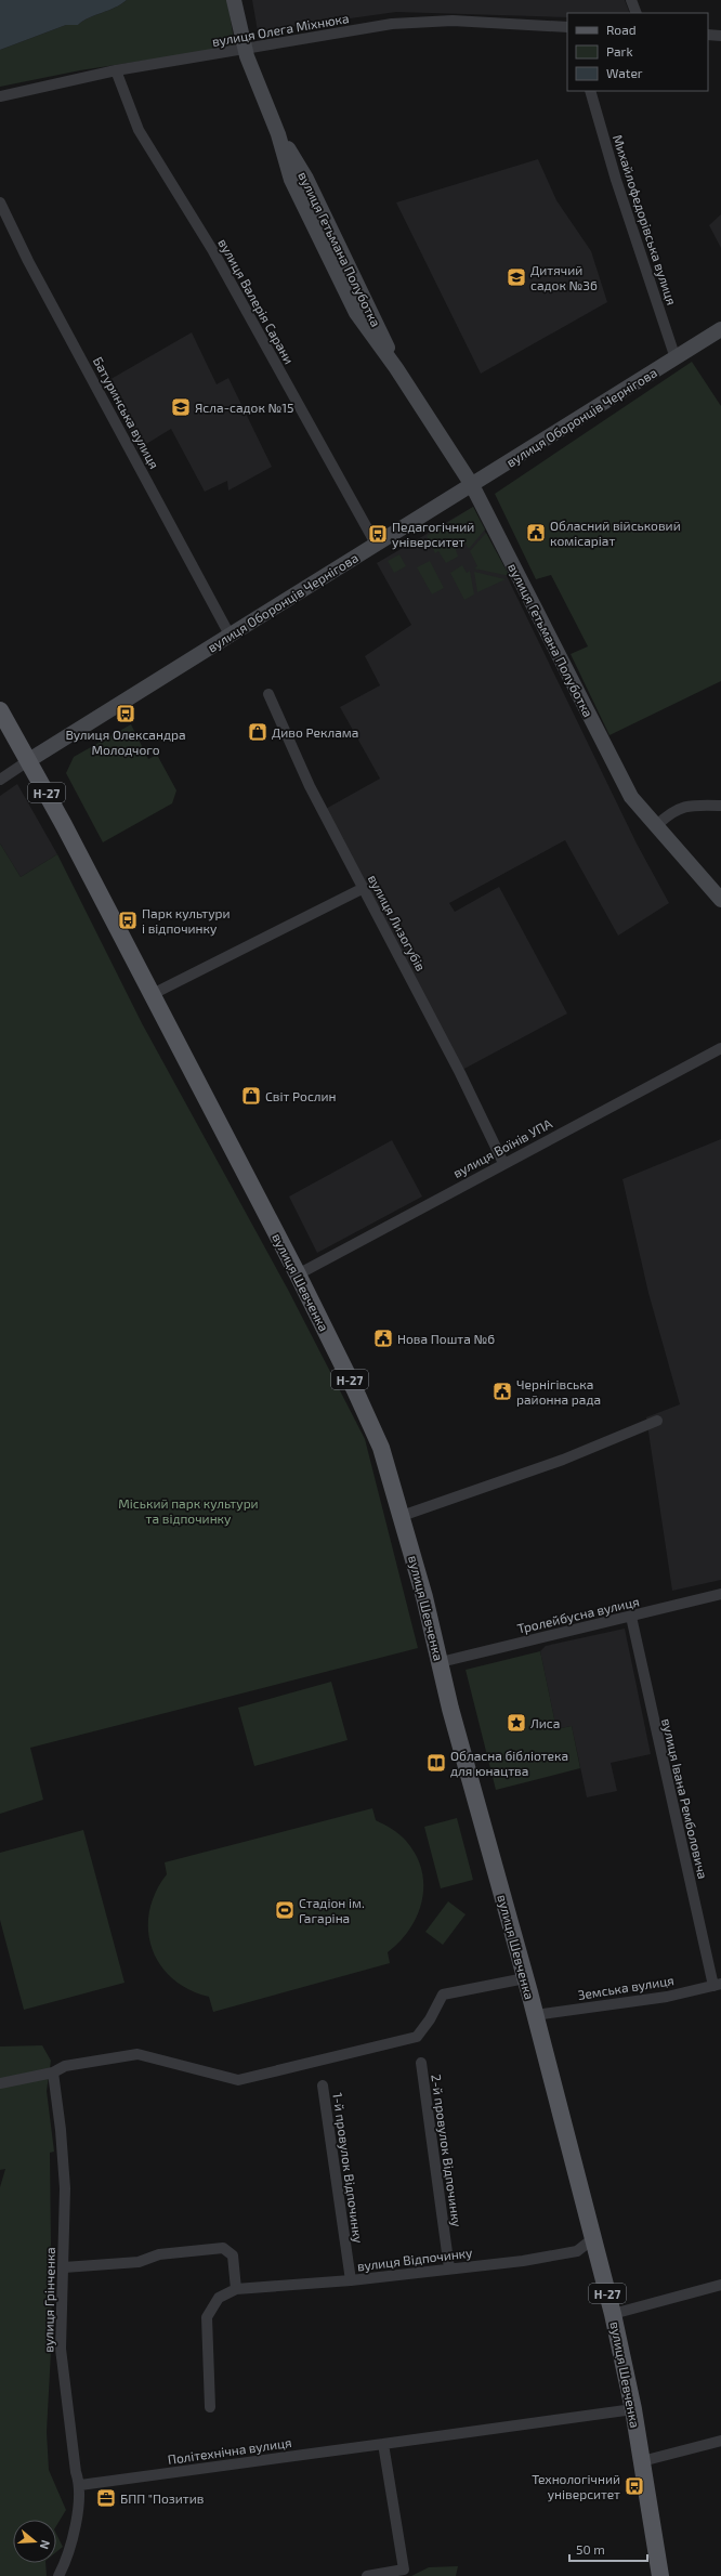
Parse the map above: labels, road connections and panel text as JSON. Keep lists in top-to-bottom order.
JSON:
{
  "streets": {
    "main road": ["Н-27", "вулиця Шевченка"],
    "street": [
      "вулиця Олега Міхнюка",
      "Михайлофедорівська вулиця",
      "вулиця Гетьмана Полуботка",
      "вулиця Валерія Сарани",
      "Батуринська вулиця",
      "вулиця Оборонців Чернігова",
      "вулиця Лизогубів",
      "вулиця Воїнів УПА",
      "Тролейбусна вулиця",
      "вулиця Івана Ремболовича",
      "Земська вулиця",
      "2-й провулок Відпочинку",
      "1-й провулок Відпочинку",
      "вулиця Відпочинку",
      "вулиця Грінченка",
      "Політехнічна вулиця"
    ]
  },
  "crossings": [
    ["вулиця Олега Міхнюка", "вулиця Гетьмана Полуботка"],
    ["вулиця Олега Міхнюка", "вулиця Валерія Сарани"],
    ["Михайлофедорівська вулиця", "вулиця Оборонців Чернігова"],
    ["вулиця Гетьмана Полуботка", "вулиця Оборонців Чернігова"],
    ["вулиця Валерія Сарани", "вулиця Оборонців Чернігова"],
    ["Батуринська вулиця", "вулиця Оборонців Чернігова"],
    ["вулиця Оборонців Чернігова", "вулиця Шевченка"],
    ["вулиця Лизогубів", "вулиця Воїнів УПА"],
    ["вулиця Воїнів УПА", "вулиця Шевченка"],
    ["вулиця Шевченка", "Тролейбусна вулиця"],
    ["вулиця Шевченка", "Земська вулиця"],
    ["вулиця Шевченка", "вулиця Відпочинку"],
    ["вулиця Шевченка", "Політехнічна вулиця"],
    ["Тролейбусна вулиця", "вулиця Івана Ремболовича"],
    ["вулиця Івана Ремболовича", "Земська вулиця"],
    ["2-й провулок Відпочинку", "вулиця Відпочинку"],
    ["1-й провулок Відпочинку", "вулиця Відпочинку"],
    ["вулиця Грінченка", "Політехнічна вулиця"]
  ],
  "parks": ["Міський парк культури та відпочинку"],
  "places": {
    "school or university": ["Дитячий садок №36", "Ясла-садок №15"],
    "public building": ["Обласний військовий комісаріат", "Нова Пошта №6", "Чернігівська районна рада"],
    "bus stop": [
      "Педагогічний університет",
      "Вулиця Олександра Молодчого",
      "Парк культури і відпочинку",
      "Технологічний університет"
    ],
    "shop": ["Диво Реклама", "Світ Рослин"],
    "place": ["Лиса"],
    "library": ["Обласна бібліотека для юнацтва"],
    "sports": ["Стадіон ім. Гагаріна"],
    "office": ["БПП \"Позитив"]
  },
  "legend": ["Road", "Park", "Water"],
  "scale_bar": "50 m",
  "north": "right"
}
